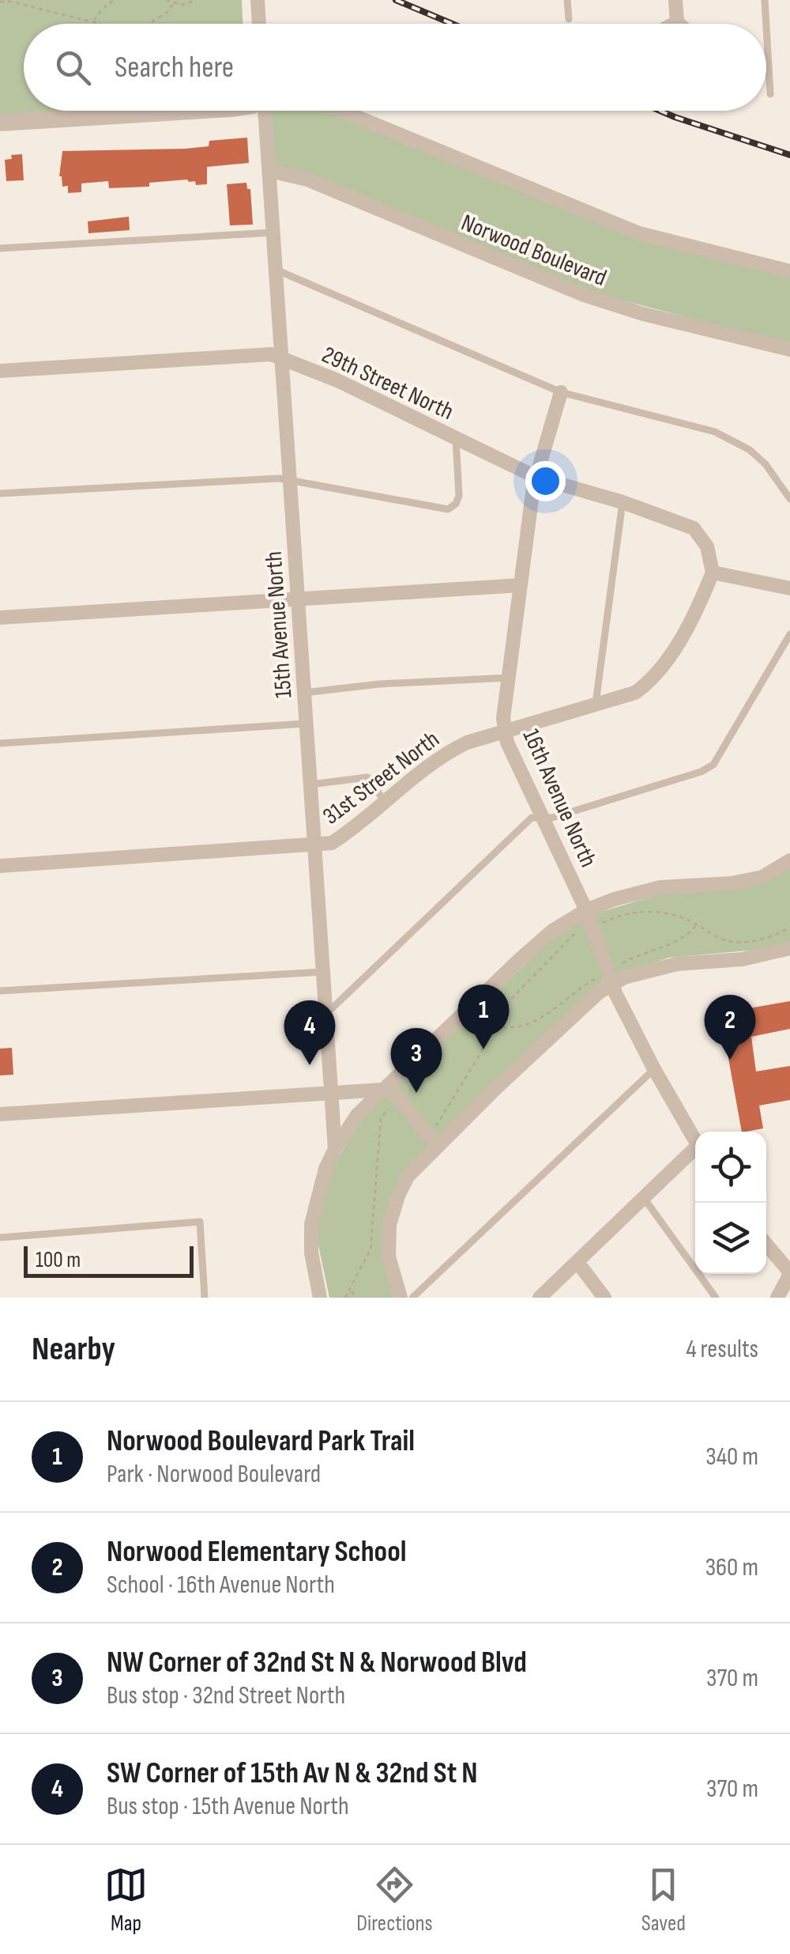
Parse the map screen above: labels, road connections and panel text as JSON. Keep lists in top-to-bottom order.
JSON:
{
  "streets": {
    "street": [
      "Norwood Boulevard",
      "29th Street North",
      "15th Avenue North",
      "31st Street North",
      "16th Avenue North"
    ]
  },
  "crossings": [
    ["Norwood Boulevard", "15th Avenue North"],
    ["29th Street North", "15th Avenue North"],
    ["29th Street North", "31st Street North"],
    ["29th Street North", "16th Avenue North"],
    ["15th Avenue North", "31st Street North"],
    ["31st Street North", "16th Avenue North"]
  ],
  "scale_bar": "100 m",
  "page": {
    "search": "Search here",
    "pins": [
      "1",
      "2",
      "4",
      "3"
    ],
    "scale": "100 m",
    "heading": ["Nearby", "4 results"],
    "list": [
      {
        "mark": "1",
        "name": "Norwood Boulevard Park Trail",
        "note": "Park · Norwood Boulevard",
        "value": "340 m"
      },
      {
        "mark": "2",
        "name": "Norwood Elementary School",
        "note": "School · 16th Avenue North",
        "value": "360 m"
      },
      {
        "mark": "3",
        "name": "NW Corner of 32nd St N & Norwood Blvd",
        "note": "Bus stop · 32nd Street North",
        "value": "370 m"
      },
      {
        "mark": "4",
        "name": "SW Corner of 15th Av N & 32nd St N",
        "note": "Bus stop · 15th Avenue North",
        "value": "370 m"
      }
    ],
    "nav": ["Map", "Directions", "Saved"]
  }
}
